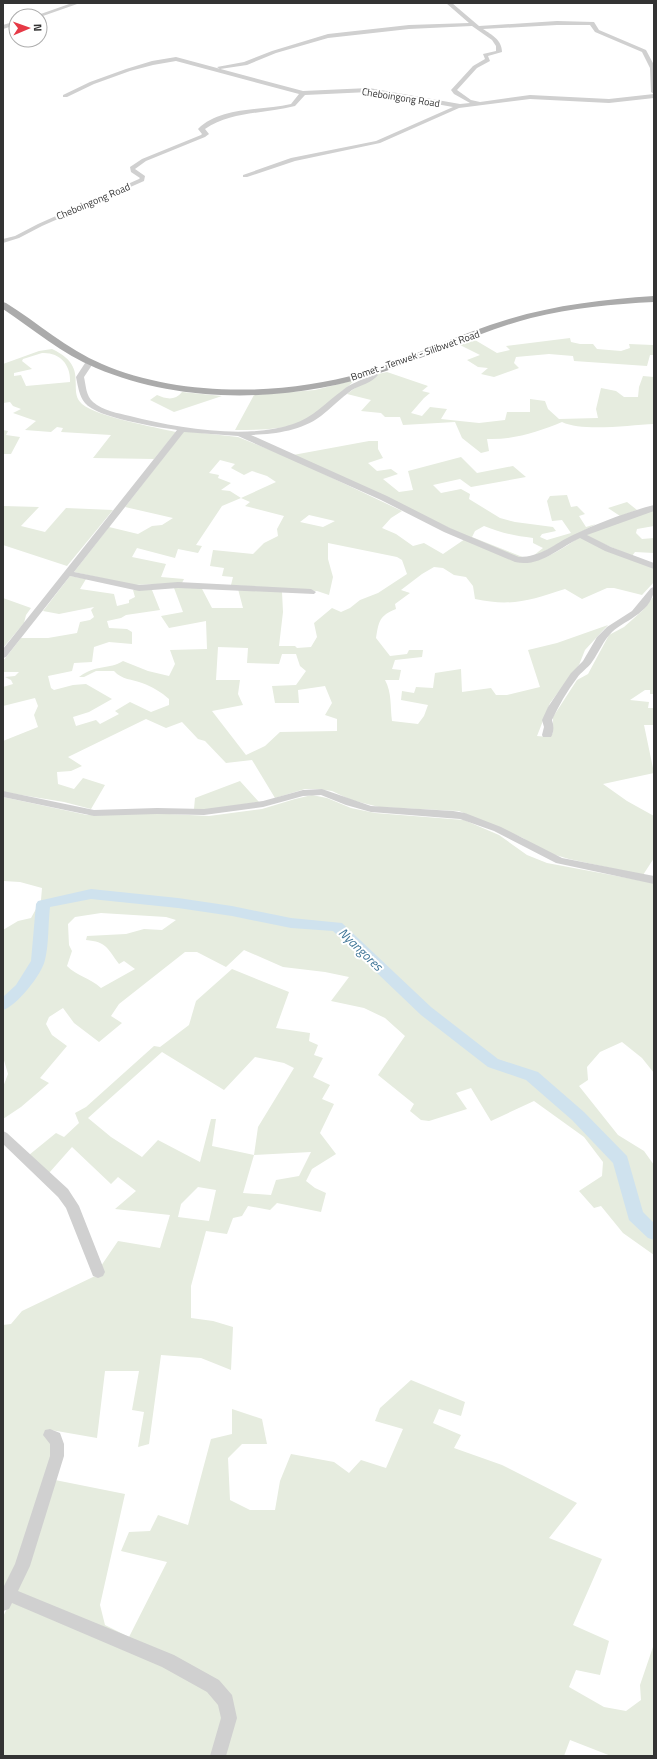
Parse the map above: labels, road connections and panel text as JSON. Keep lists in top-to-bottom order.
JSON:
{
  "streets": {
    "main road": ["Bomet - Tenwek - Silibwet Road"],
    "street": ["Cheboingong Road"]
  },
  "water": ["Nyangores"],
  "north": "right"
}
